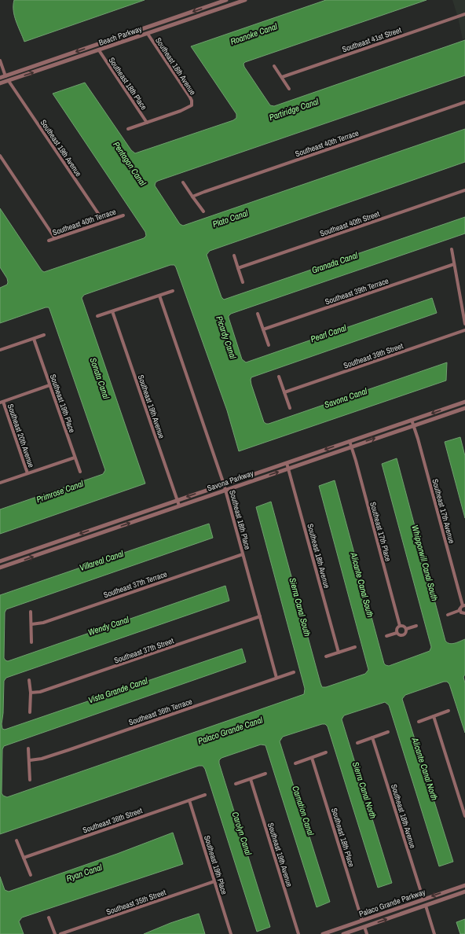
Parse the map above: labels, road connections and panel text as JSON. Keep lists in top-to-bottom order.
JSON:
{
  "streets": {
    "street": [
      "Beach Parkway",
      "Southeast 41st Street",
      "Southeast 18th Avenue",
      "Southeast 18th Place",
      "Southeast 40th Terrace",
      "Southeast 19th Avenue",
      "Southeast 40th Street",
      "Southeast 39th Terrace",
      "Southeast 39th Street",
      "Southeast 19th Place",
      "Southeast 20th Avenue",
      "Savona Parkway",
      "Southeast 17th Avenue",
      "Southeast 17th Place",
      "Southeast 37th Terrace",
      "Southeast 37th Street",
      "Southeast 36th Terrace",
      "Southeast 36th Street",
      "Southeast 35th Street",
      "Palaco Grande Parkway"
    ]
  },
  "crossings": [
    ["Beach Parkway", "Southeast 18th Avenue"],
    ["Beach Parkway", "Southeast 18th Place"],
    ["Beach Parkway", "Southeast 19th Avenue"],
    ["Southeast 18th Avenue", "Southeast 18th Place"],
    ["Southeast 18th Avenue", "Savona Parkway"],
    ["Southeast 18th Avenue", "Palaco Grande Parkway"],
    ["Southeast 18th Place", "Savona Parkway"],
    ["Southeast 18th Place", "Southeast 37th Terrace"],
    ["Southeast 18th Place", "Southeast 37th Street"],
    ["Southeast 18th Place", "Southeast 36th Terrace"],
    ["Southeast 18th Place", "Palaco Grande Parkway"],
    ["Southeast 40th Terrace", "Southeast 19th Avenue"],
    ["Southeast 19th Avenue", "Savona Parkway"],
    ["Southeast 19th Place", "Southeast 36th Street"],
    ["Southeast 19th Place", "Southeast 35th Street"],
    ["Savona Parkway", "Southeast 17th Avenue"],
    ["Savona Parkway", "Southeast 17th Place"]
  ],
  "water": [
    "Roanoke Canal",
    "Partiridge Canal",
    "Pentagon Canal",
    "Plato Canal",
    "Granada Canal",
    "Pearl Canal",
    "Picardy Canal",
    "Sonata Canal",
    "Savona Canal",
    "Primrose Canal",
    "Villareal Canal",
    "Whipporwill Canal South",
    "Alicante Canal South",
    "Sierra Canal South",
    "Wendy Canal",
    "Vista Grande Canal",
    "Palaco Grande Canal",
    "Alicante Canal North",
    "Sierra Canal North",
    "Carnation Canal",
    "Carolyn Canal",
    "Ryan Canal"
  ]
}
